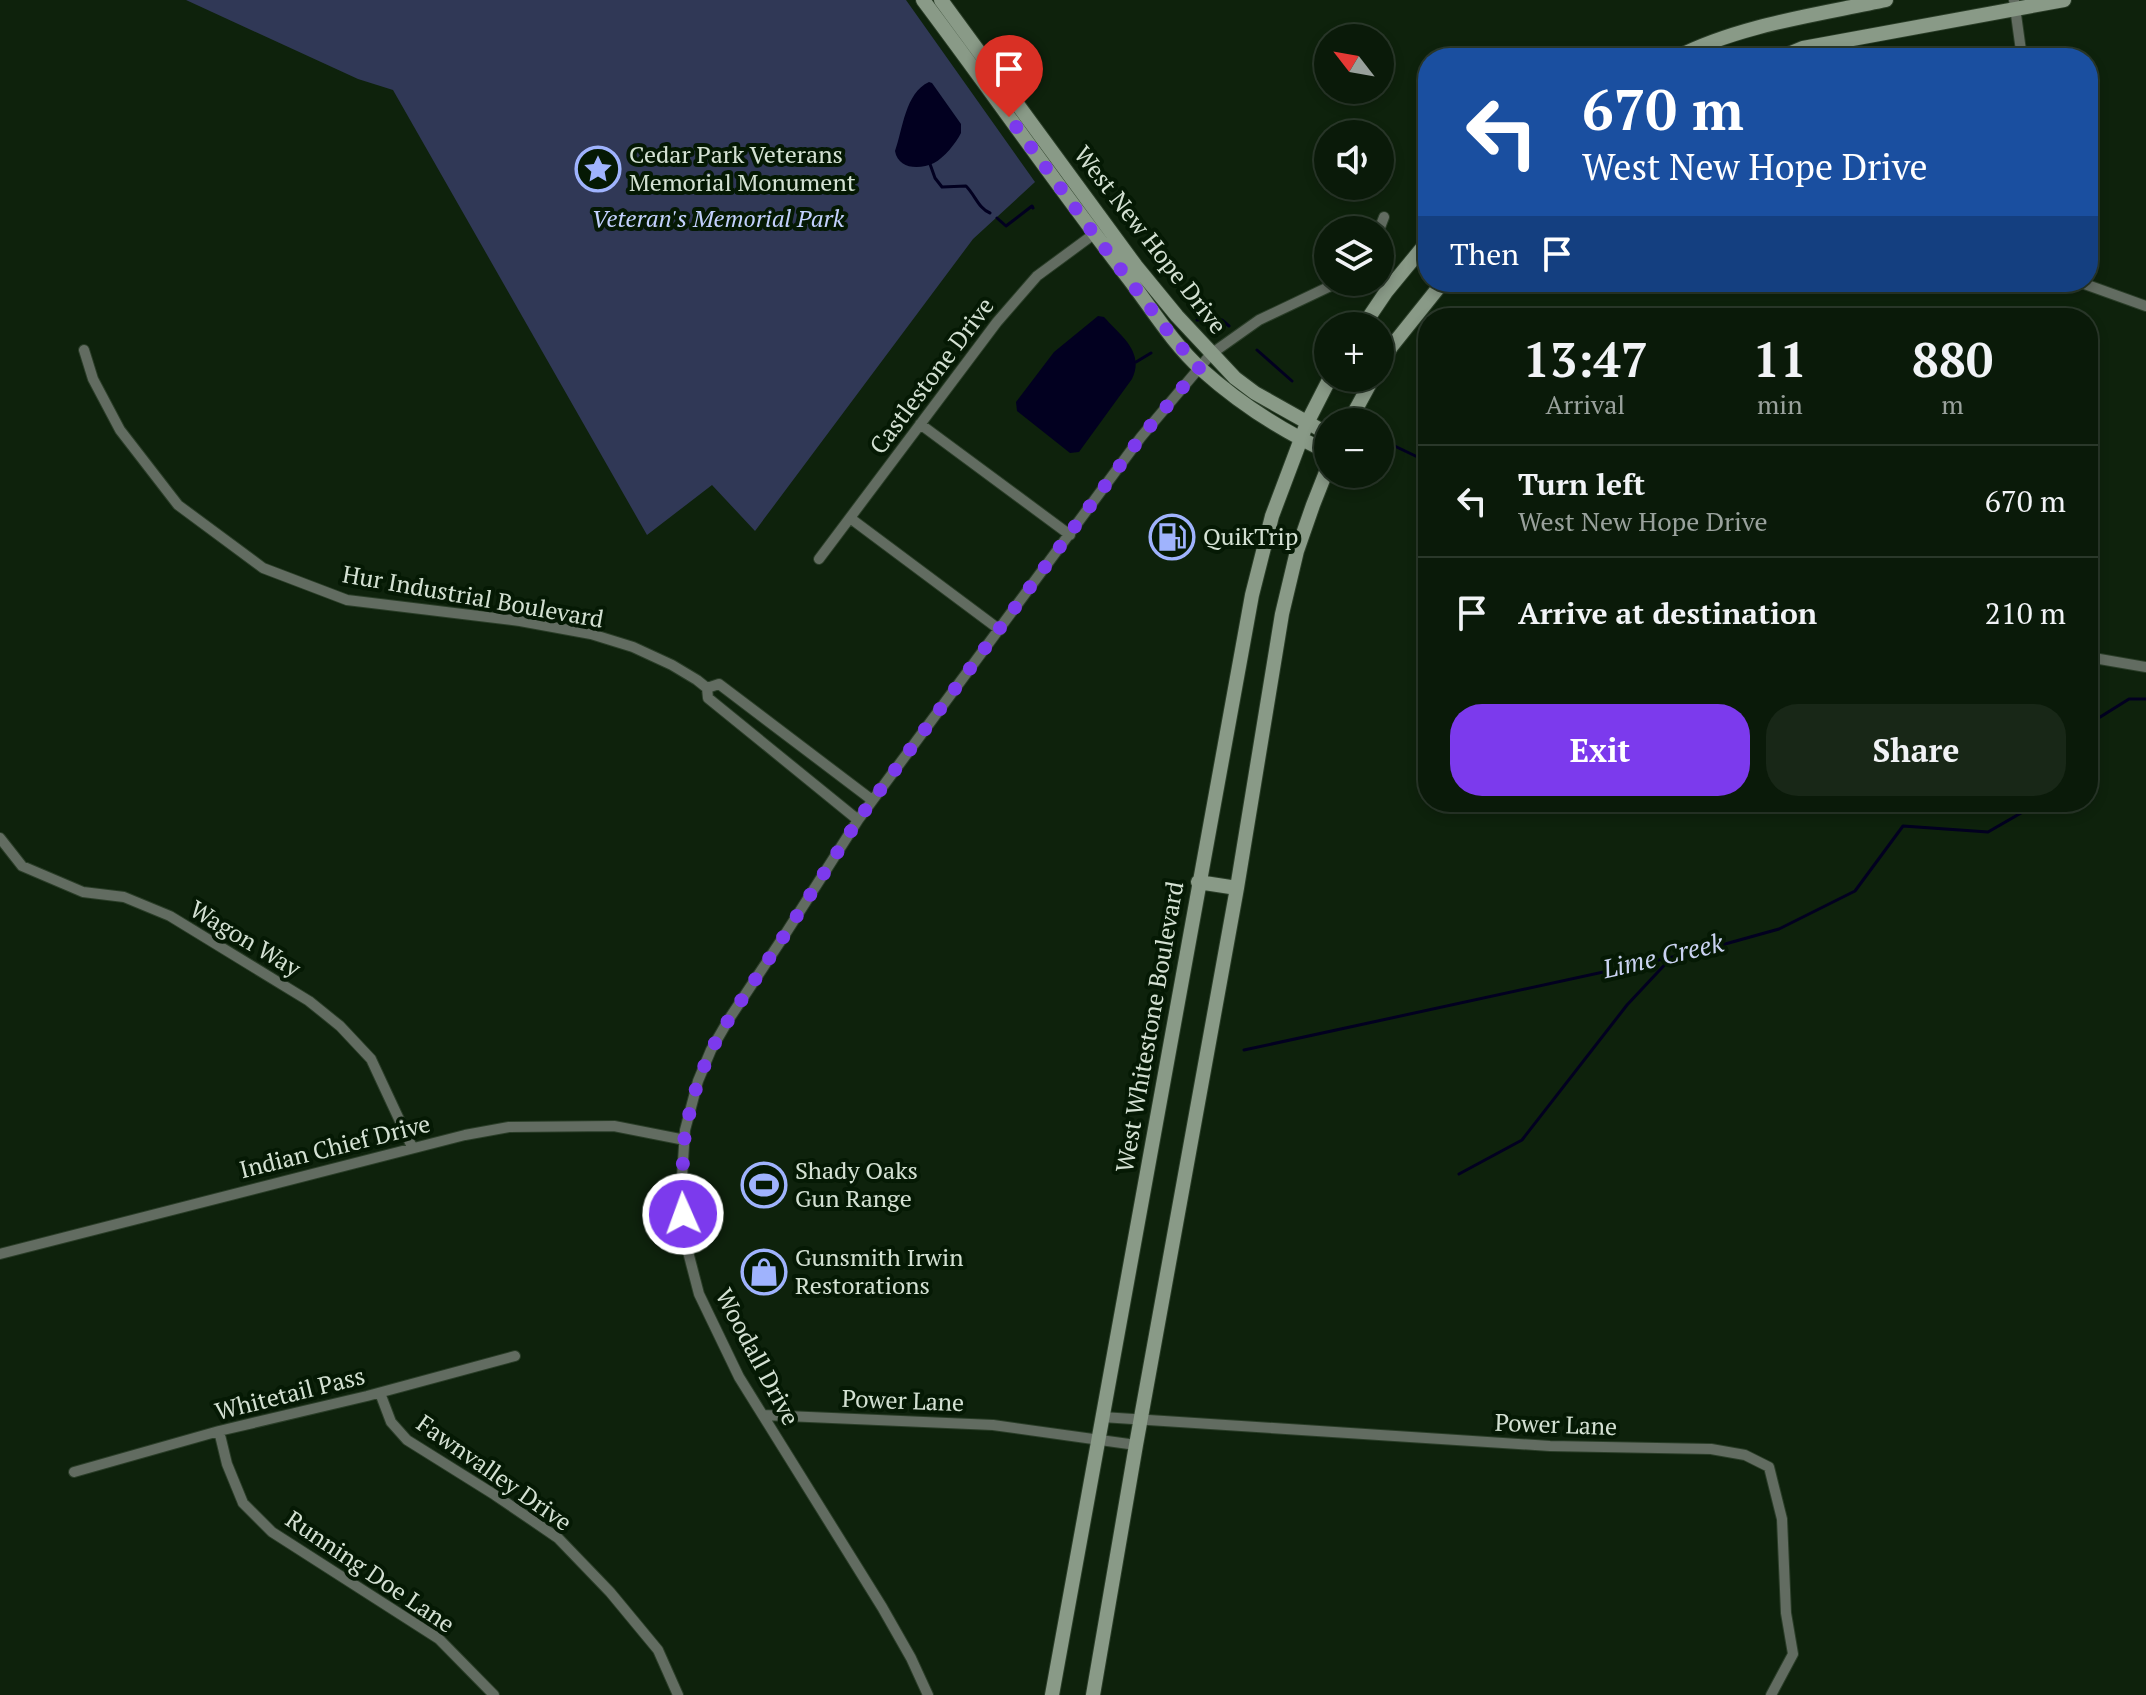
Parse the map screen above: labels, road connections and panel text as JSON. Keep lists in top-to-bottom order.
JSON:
{
  "streets": {
    "main road": ["West New Hope Drive", "West Whitestone Boulevard"],
    "street": [
      "Castlestone Drive",
      "Hur Industrial Boulevard",
      "Wagon Way",
      "Indian Chief Drive",
      "Woodall Drive",
      "Whitetail Pass",
      "Power Lane",
      "Fawnvalley Drive",
      "Running Doe Lane"
    ]
  },
  "crossings": [
    ["West New Hope Drive", "Castlestone Drive"],
    ["West New Hope Drive", "West Whitestone Boulevard"],
    ["West New Hope Drive", "Woodall Drive"],
    ["Hur Industrial Boulevard", "Woodall Drive"],
    ["Wagon Way", "Indian Chief Drive"],
    ["West Whitestone Boulevard", "Power Lane"],
    ["Indian Chief Drive", "Woodall Drive"],
    ["Woodall Drive", "Power Lane"],
    ["Whitetail Pass", "Fawnvalley Drive"],
    ["Whitetail Pass", "Running Doe Lane"]
  ],
  "water": ["Lime Creek"],
  "parks": ["Veteran's Memorial Park"],
  "places": {
    "place": ["Cedar Park Veterans Memorial Monument"],
    "fuel station": ["QuikTrip"],
    "sports": ["Shady Oaks Gun Range"],
    "shop": ["Gunsmith Irwin Restorations"]
  },
  "north": "top left",
  "page": {
    "map_buttons": ["+", "−"],
    "turn": ["670 m", "West New Hope Drive"],
    "then": "Then",
    "eta": [
      "13:47",
      "Arrival",
      "11",
      "min",
      "880",
      "m"
    ],
    "list": [
      {
        "name": "Turn left",
        "note": "West New Hope Drive",
        "value": "670 m"
      },
      {
        "name": "Arrive at destination",
        "value": "210 m"
      }
    ],
    "buttons": ["Exit", "Share"]
  }
}
